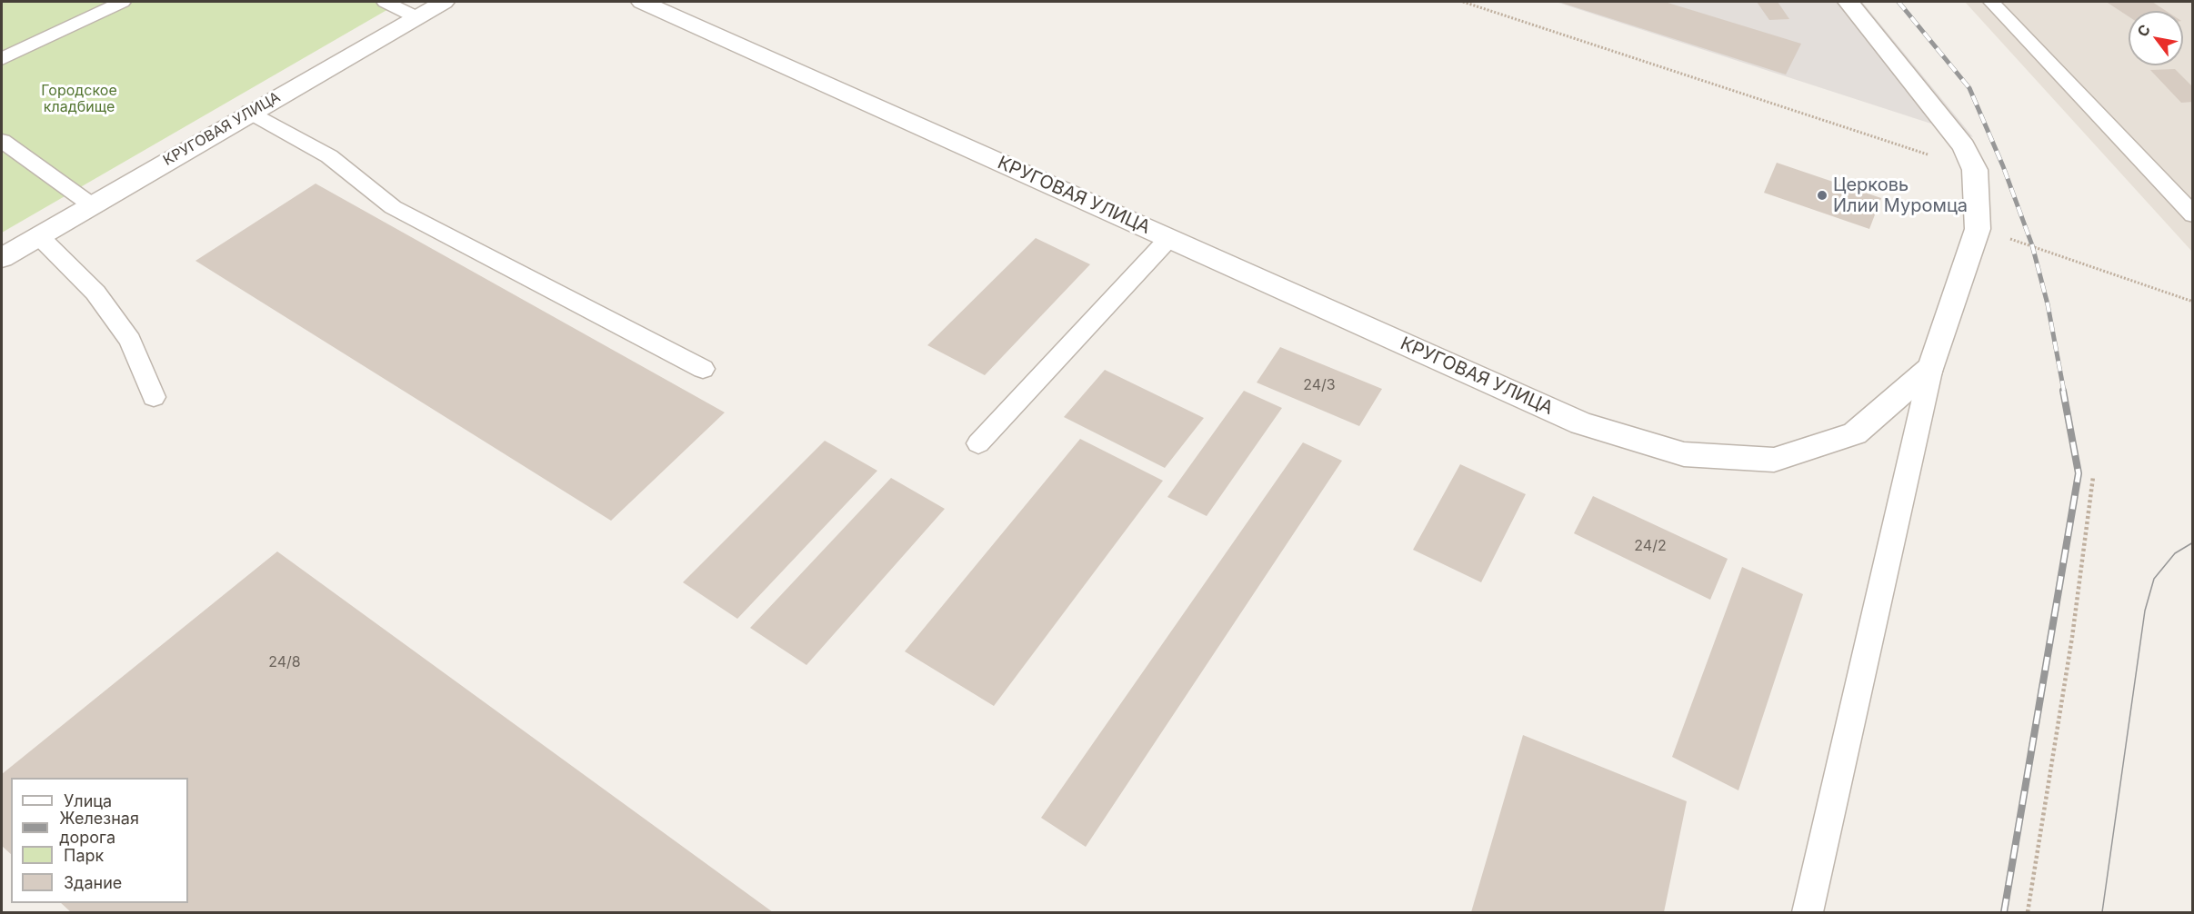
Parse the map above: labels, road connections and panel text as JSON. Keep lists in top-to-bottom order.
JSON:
{
  "streets": {
    "street": ["КРУГОВАЯ УЛИЦА"]
  },
  "parks": ["Городское кладбище"],
  "places": ["Церковь Илии Муромца"],
  "house_numbers": ["24/3", "24/2", "24/8"],
  "legend": [
    "Улица",
    "Железная дорога",
    "Парк",
    "Здание"
  ],
  "north": "top left"
}
